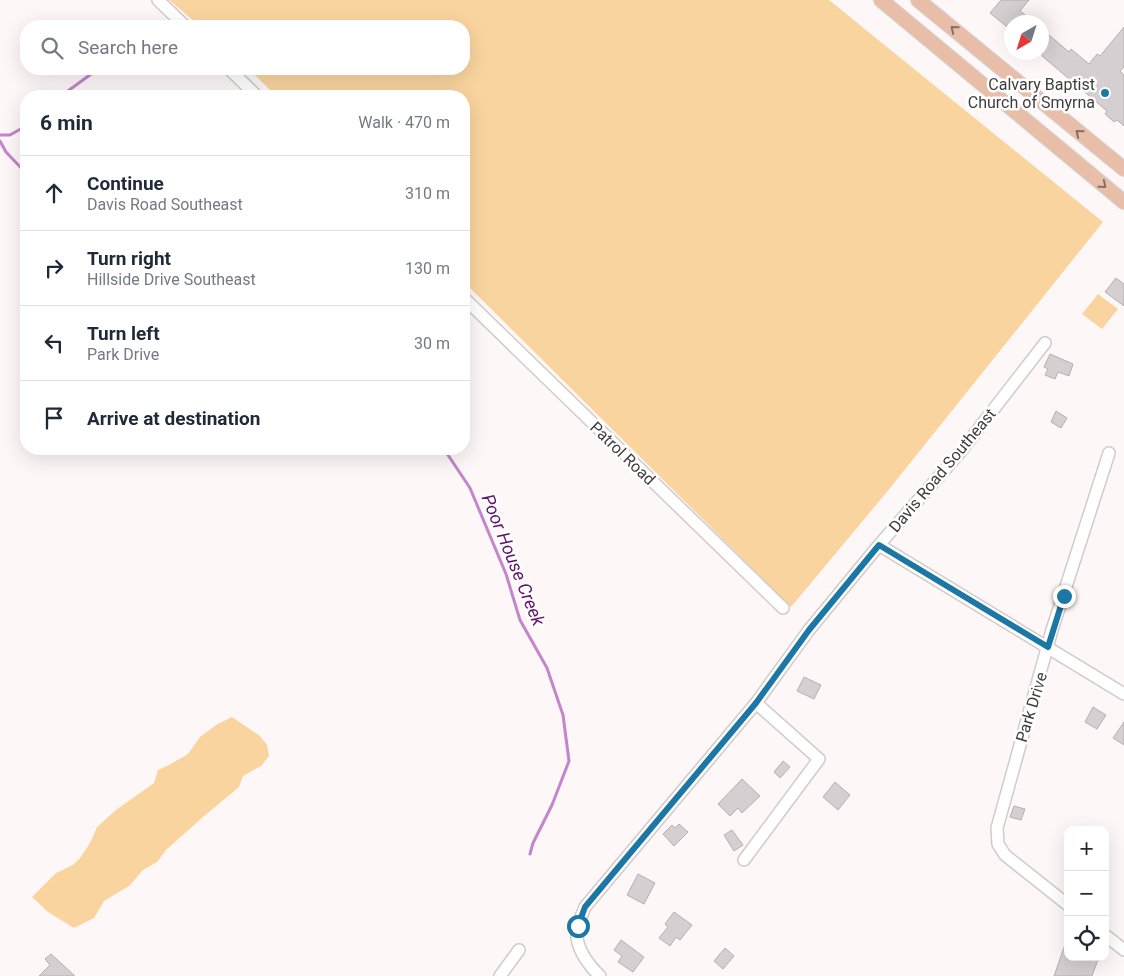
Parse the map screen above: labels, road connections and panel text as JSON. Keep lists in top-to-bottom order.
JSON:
{
  "streets": {
    "street": ["Patrol Road", "Davis Road Southeast", "Park Drive"]
  },
  "water": ["Poor House Creek"],
  "places": ["Calvary Baptist Church of Smyrna"],
  "north": "bottom left",
  "page": {
    "search": "Search here",
    "heading": ["6 min", "Walk · 470 m"],
    "list": [
      ["Continue", "Davis Road Southeast", "310 m"],
      ["Turn right", "Hillside Drive Southeast", "130 m"],
      ["Turn left", "Park Drive", "30 m"],
      "Arrive at destination"
    ],
    "map_buttons": ["+", "−"]
  }
}
